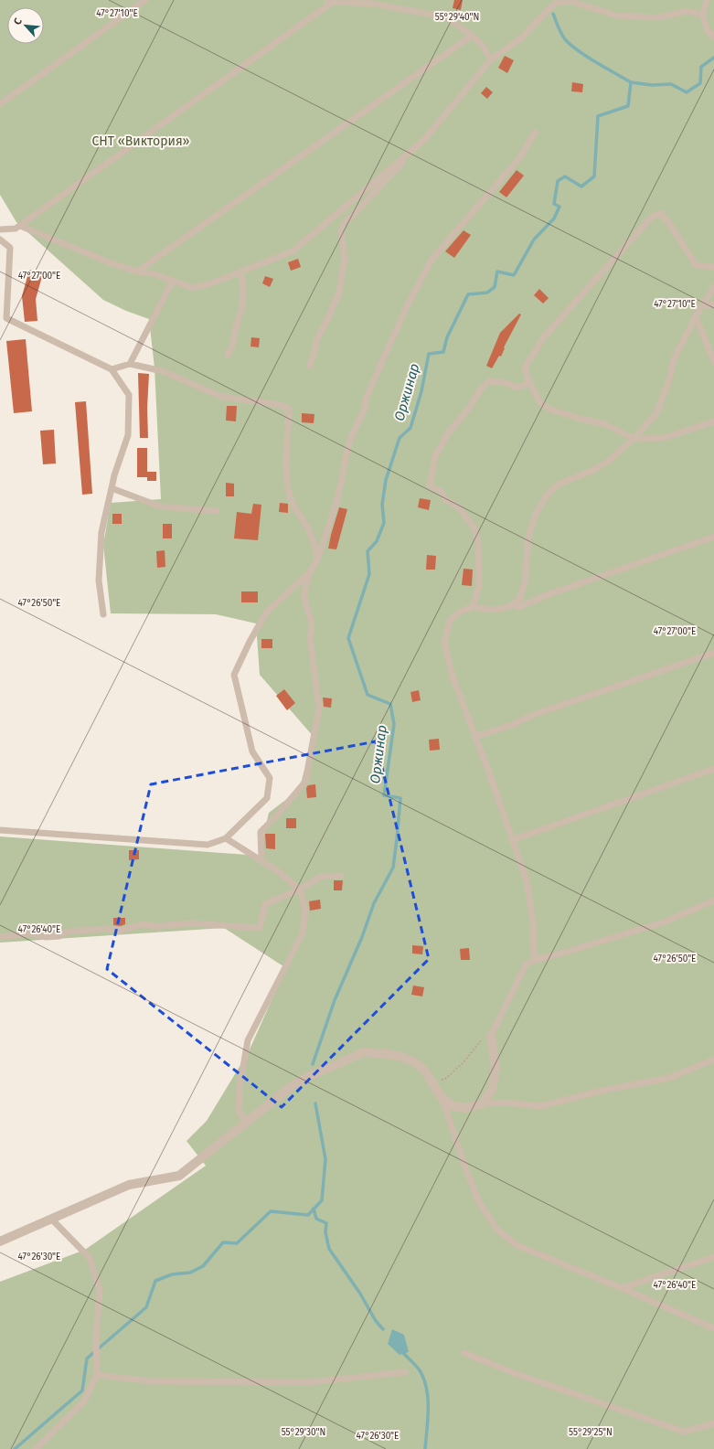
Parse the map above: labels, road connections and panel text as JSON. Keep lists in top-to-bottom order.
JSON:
{
  "water": ["Оржинар"],
  "parks": ["СНТ «Виктория»"],
  "north": "top left",
  "coordinates": [
    "47°27'10\"E",
    "55°29'40\"N",
    "47°27'00\"E",
    "47°26'50\"E",
    "47°26'40\"E",
    "47°26'30\"E",
    "55°29'30\"N",
    "55°29'25\"N"
  ]
}
